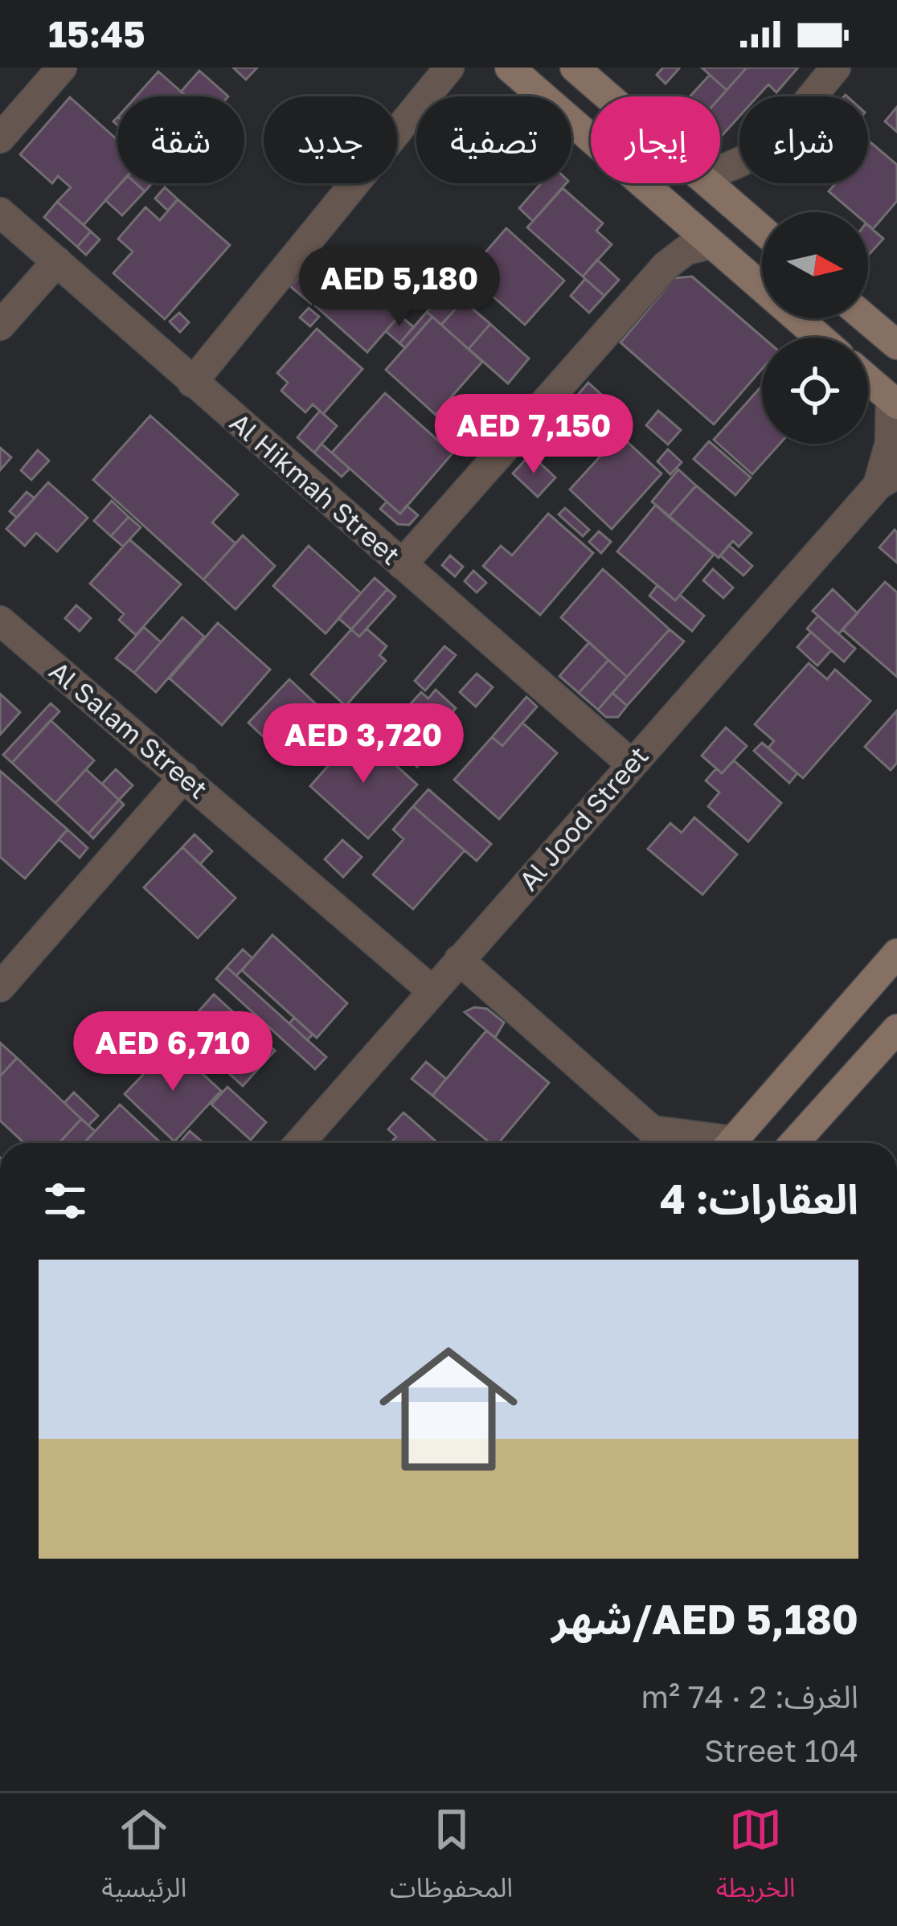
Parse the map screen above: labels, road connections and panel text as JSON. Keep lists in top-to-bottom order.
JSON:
{
  "streets": {
    "street": ["Al Hikmah Street", "Al Salam Street", "Al Jood Street"]
  },
  "crossings": [
    ["Al Hikmah Street", "Al Jood Street"],
    ["Al Salam Street", "Al Jood Street"]
  ],
  "north": "right",
  "page": {
    "status": "15:45",
    "chip": [
      "شراء",
      "إيجار",
      "تصفية",
      "جديد",
      "شقة"
    ],
    "price": [
      "AED 5,180",
      "AED 7,150",
      "AED 3,720",
      "AED 6,710"
    ],
    "heading": "العقارات: 4",
    "list": [
      {
        "name": "AED 5,180/شهر",
        "note": "الغرف: 2 · 74 m² · 104 Street"
      }
    ],
    "tabs": ["الخريطة", "المحفوظات", "الرئيسية"]
  }
}
